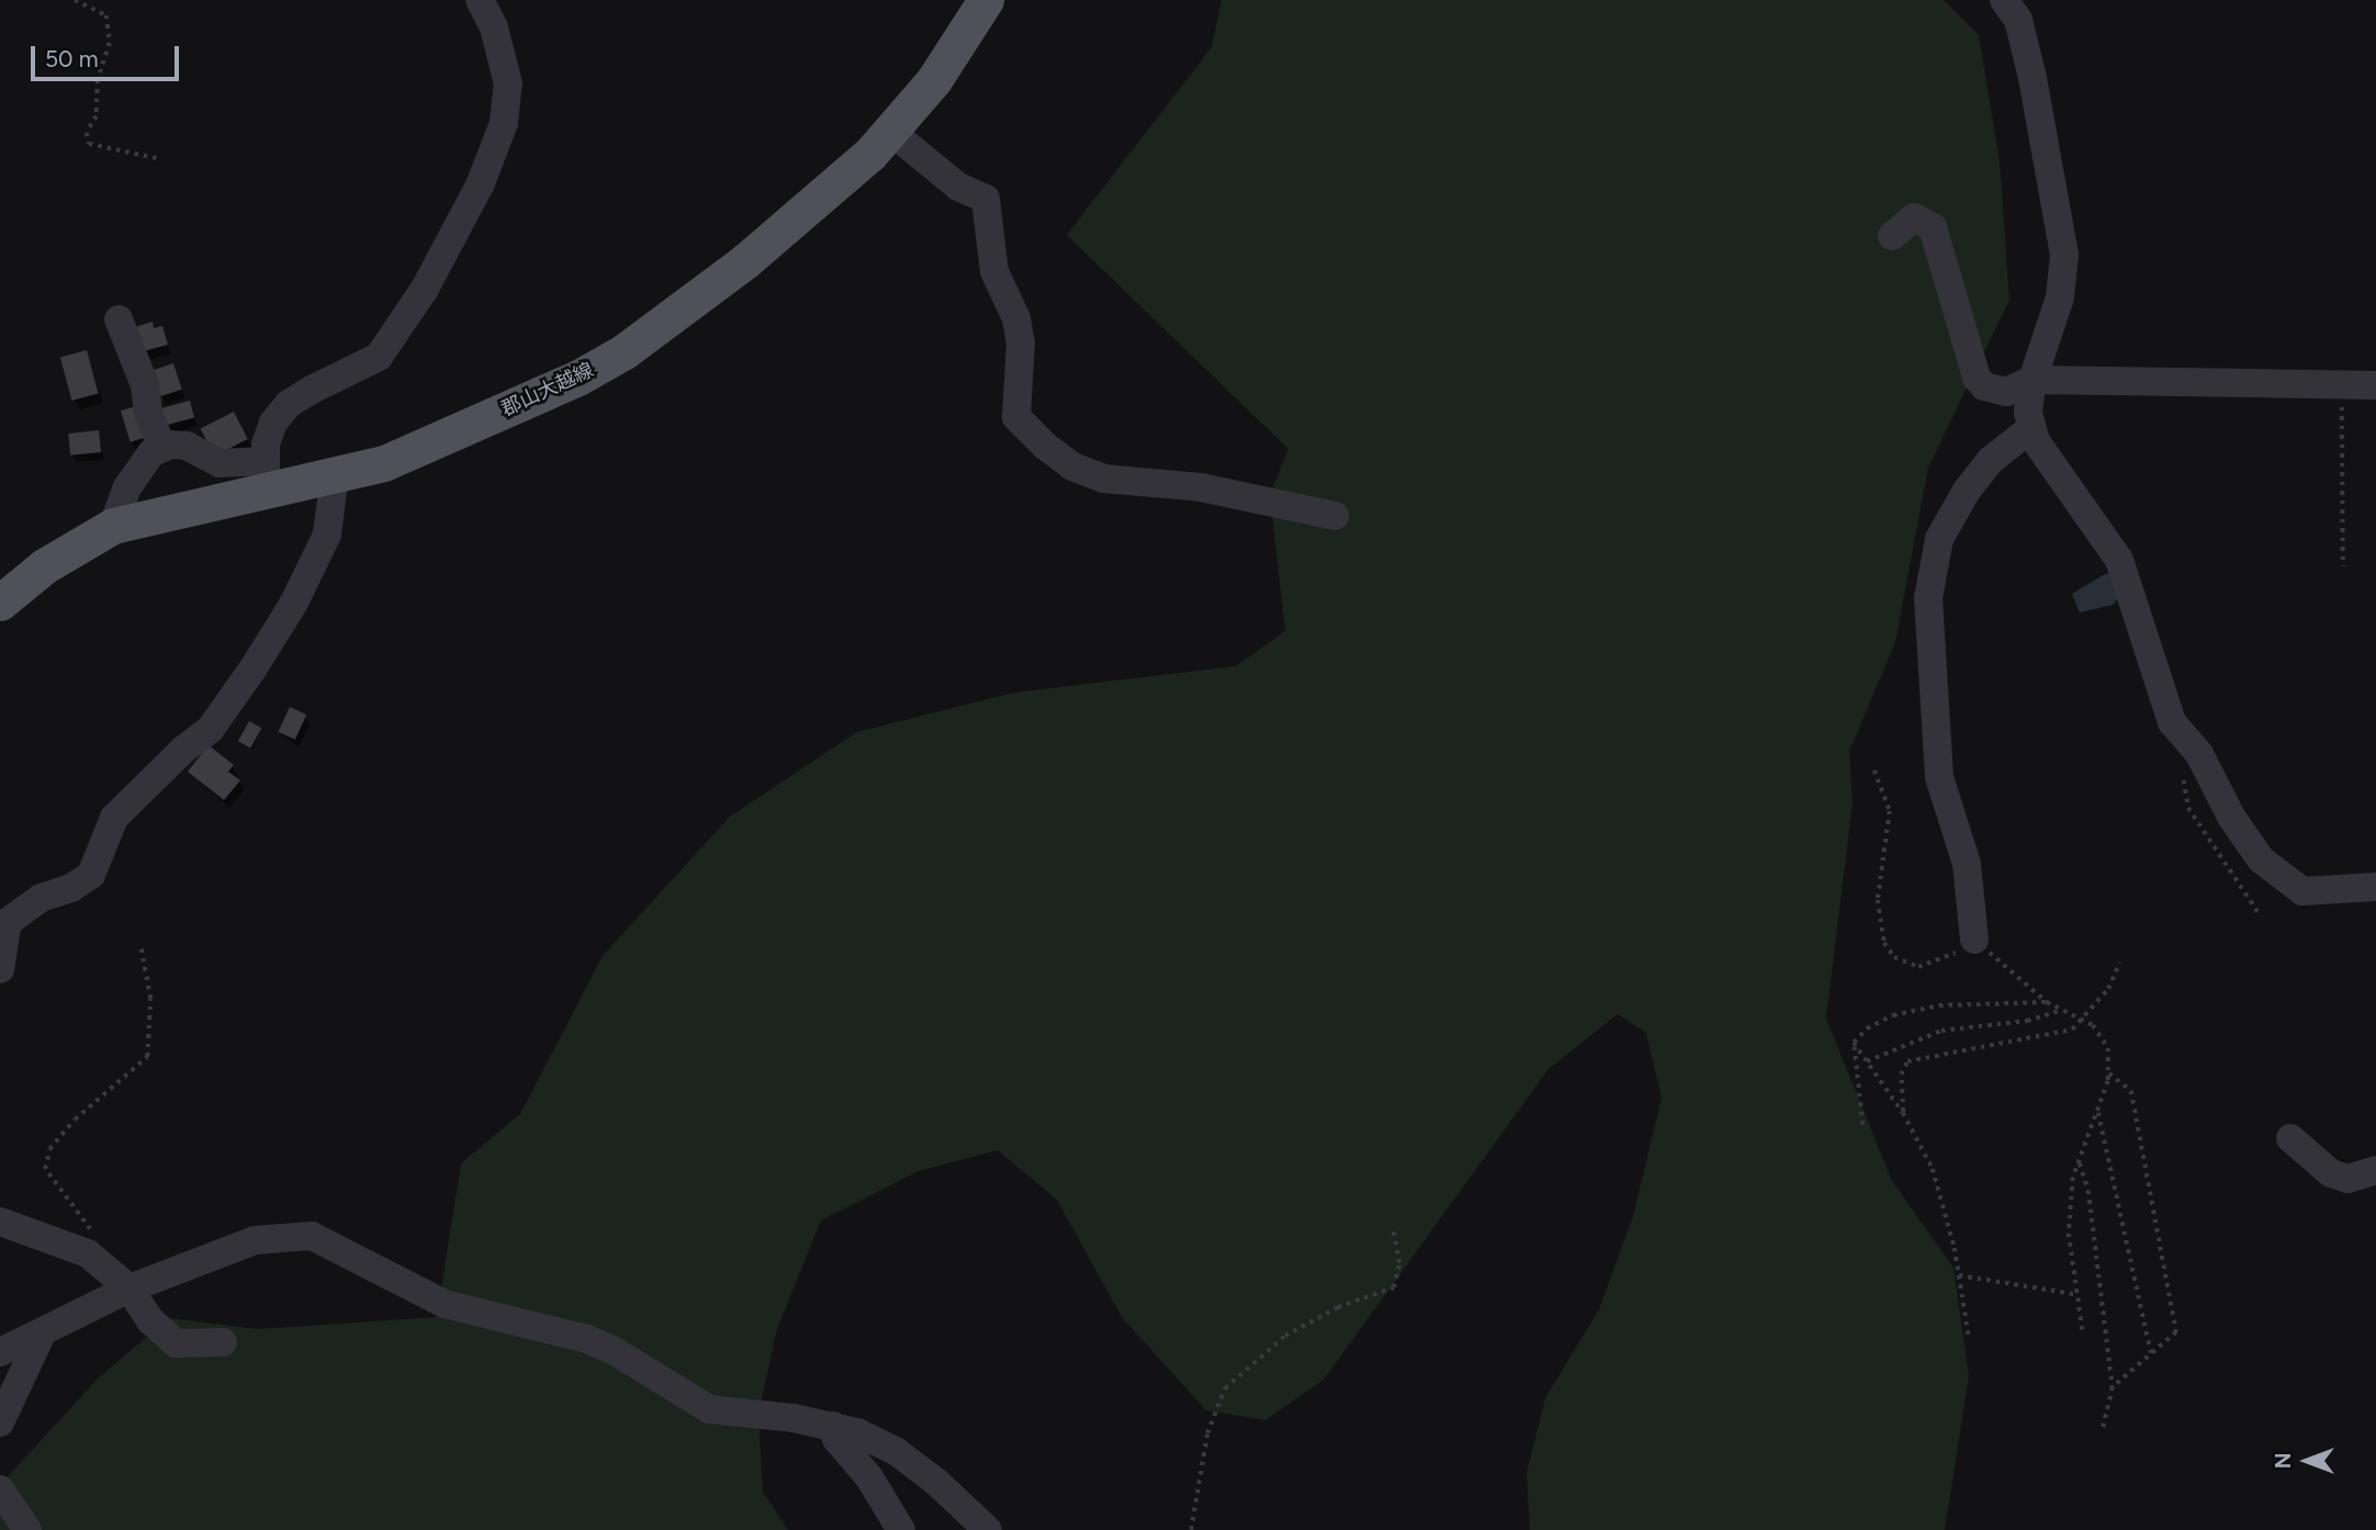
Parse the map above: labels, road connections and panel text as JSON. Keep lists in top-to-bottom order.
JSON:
{
  "streets": {
    "main road": ["郡山大越線"]
  },
  "scale_bar": "50 m",
  "north": "left"
}
